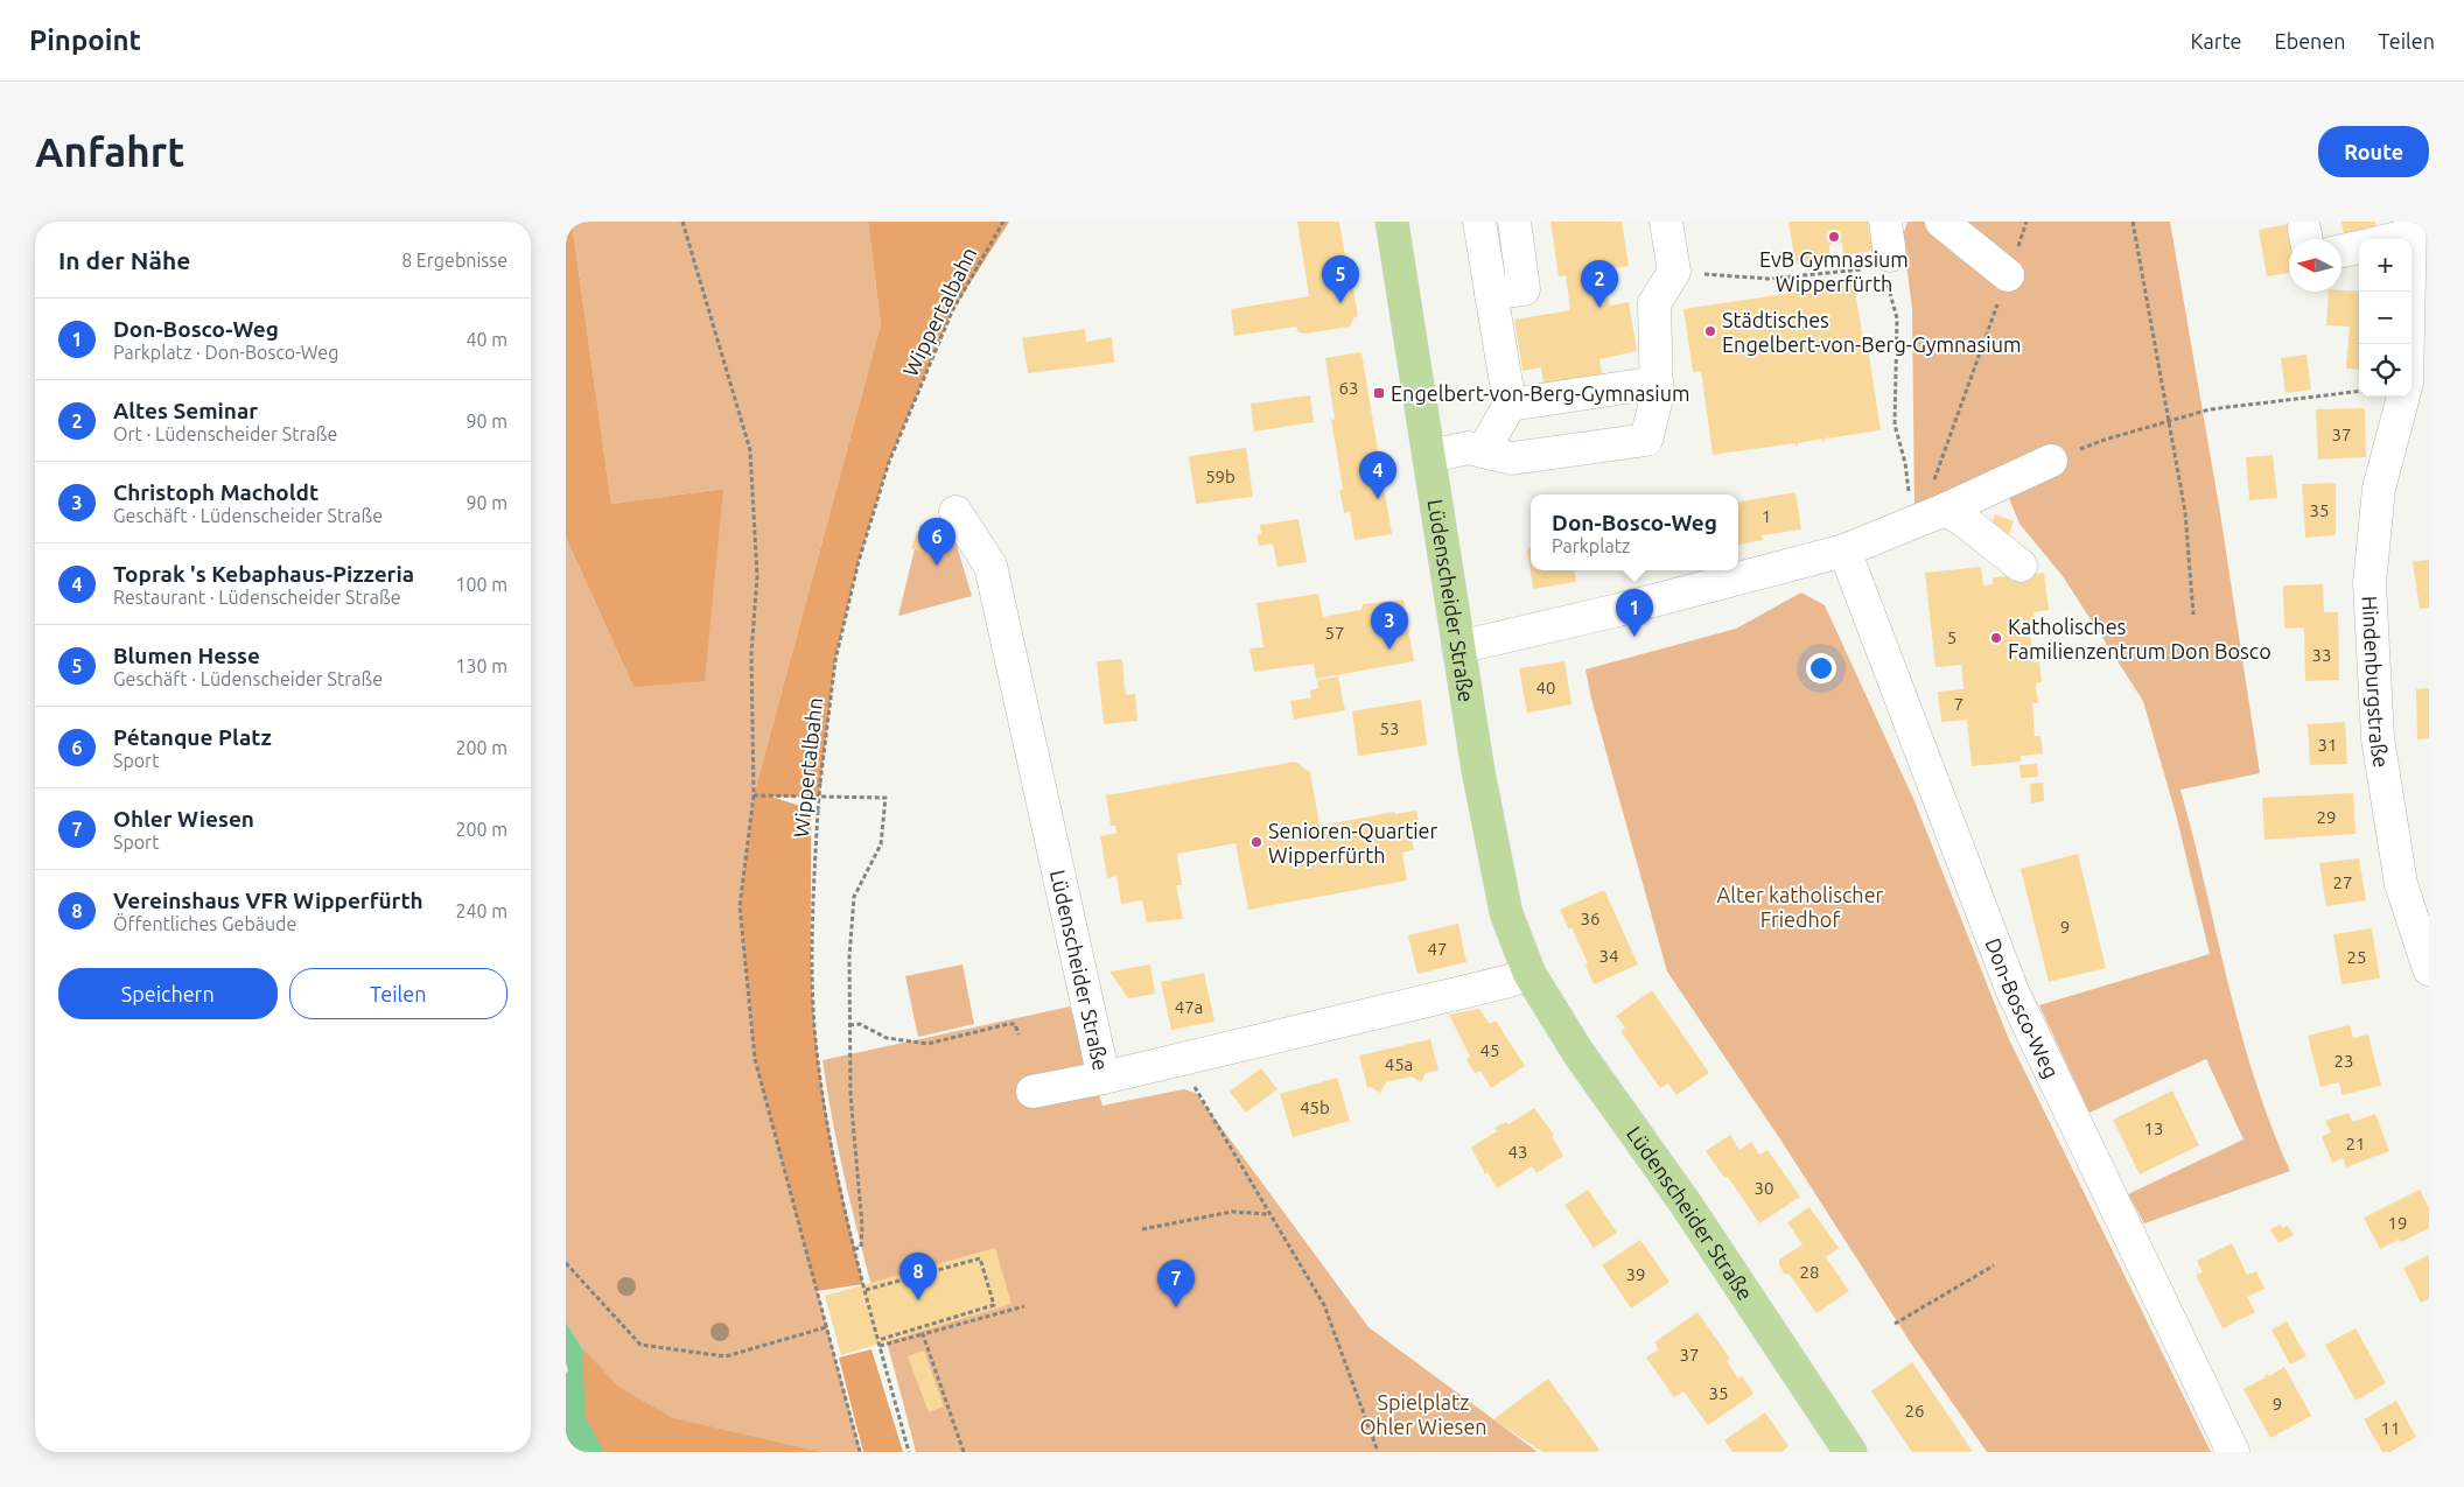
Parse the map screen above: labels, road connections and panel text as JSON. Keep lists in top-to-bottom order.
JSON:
{
  "streets": {
    "main road": ["Lüdenscheider Straße"],
    "street": ["Hindenburgstraße", "Don-Bosco-Weg"],
    "path": ["Wippertalbahn"]
  },
  "parks": ["Alter katholischer Friedhof", "Spielplatz Ohler Wiesen"],
  "places": {
    "other": [
      "EvB Gymnasium Wipperfürth",
      "Städtisches Engelbert-von-Berg-Gymnasium",
      "Katholisches Familienzentrum Don Bosco",
      "Senioren-Quartier Wipperfürth"
    ],
    "transit": ["Engelbert-von-Berg-Gymnasium"]
  },
  "house_numbers": [
    "63",
    "37",
    "59b",
    "35",
    "1",
    "57",
    "5",
    "33",
    "40",
    "7",
    "53",
    "31",
    "29",
    "27",
    "36",
    "9",
    "47",
    "34",
    "25",
    "47a",
    "45",
    "23",
    "45a",
    "45b",
    "13",
    "21",
    "43",
    "30",
    "19",
    "28",
    "39",
    "37",
    "35",
    "9",
    "26",
    "11"
  ],
  "north": "left",
  "page": {
    "header": "Pinpoint",
    "nav": ["Karte", "Ebenen", "Teilen"],
    "buttons": [
      "Route",
      ["Speichern", "Teilen"]
    ],
    "title": "Anfahrt",
    "heading": ["In der Nähe", "8 Ergebnisse"],
    "map_buttons": ["+", "−"],
    "pins": [
      "5",
      "2",
      "4",
      "6",
      "1",
      "3",
      "8",
      "7"
    ],
    "list": [
      {
        "mark": "1",
        "name": "Don-Bosco-Weg",
        "note": "Parkplatz · Don-Bosco-Weg",
        "value": "40 m"
      },
      {
        "mark": "2",
        "name": "Altes Seminar",
        "note": "Ort · Lüdenscheider Straße",
        "value": "90 m"
      },
      {
        "mark": "3",
        "name": "Christoph Macholdt",
        "note": "Geschäft · Lüdenscheider Straße",
        "value": "90 m"
      },
      {
        "mark": "4",
        "name": "Toprak 's Kebaphaus-Pizzeria",
        "note": "Restaurant · Lüdenscheider Straße",
        "value": "100 m"
      },
      {
        "mark": "5",
        "name": "Blumen Hesse",
        "note": "Geschäft · Lüdenscheider Straße",
        "value": "130 m"
      },
      {
        "mark": "6",
        "name": "Pétanque Platz",
        "note": "Sport",
        "value": "200 m"
      },
      {
        "mark": "7",
        "name": "Ohler Wiesen",
        "note": "Sport",
        "value": "200 m"
      },
      {
        "mark": "8",
        "name": "Vereinshaus VFR Wipperfürth",
        "note": "Öffentliches Gebäude",
        "value": "240 m"
      }
    ],
    "popup": ["Don-Bosco-Weg", "Parkplatz"]
  }
}
